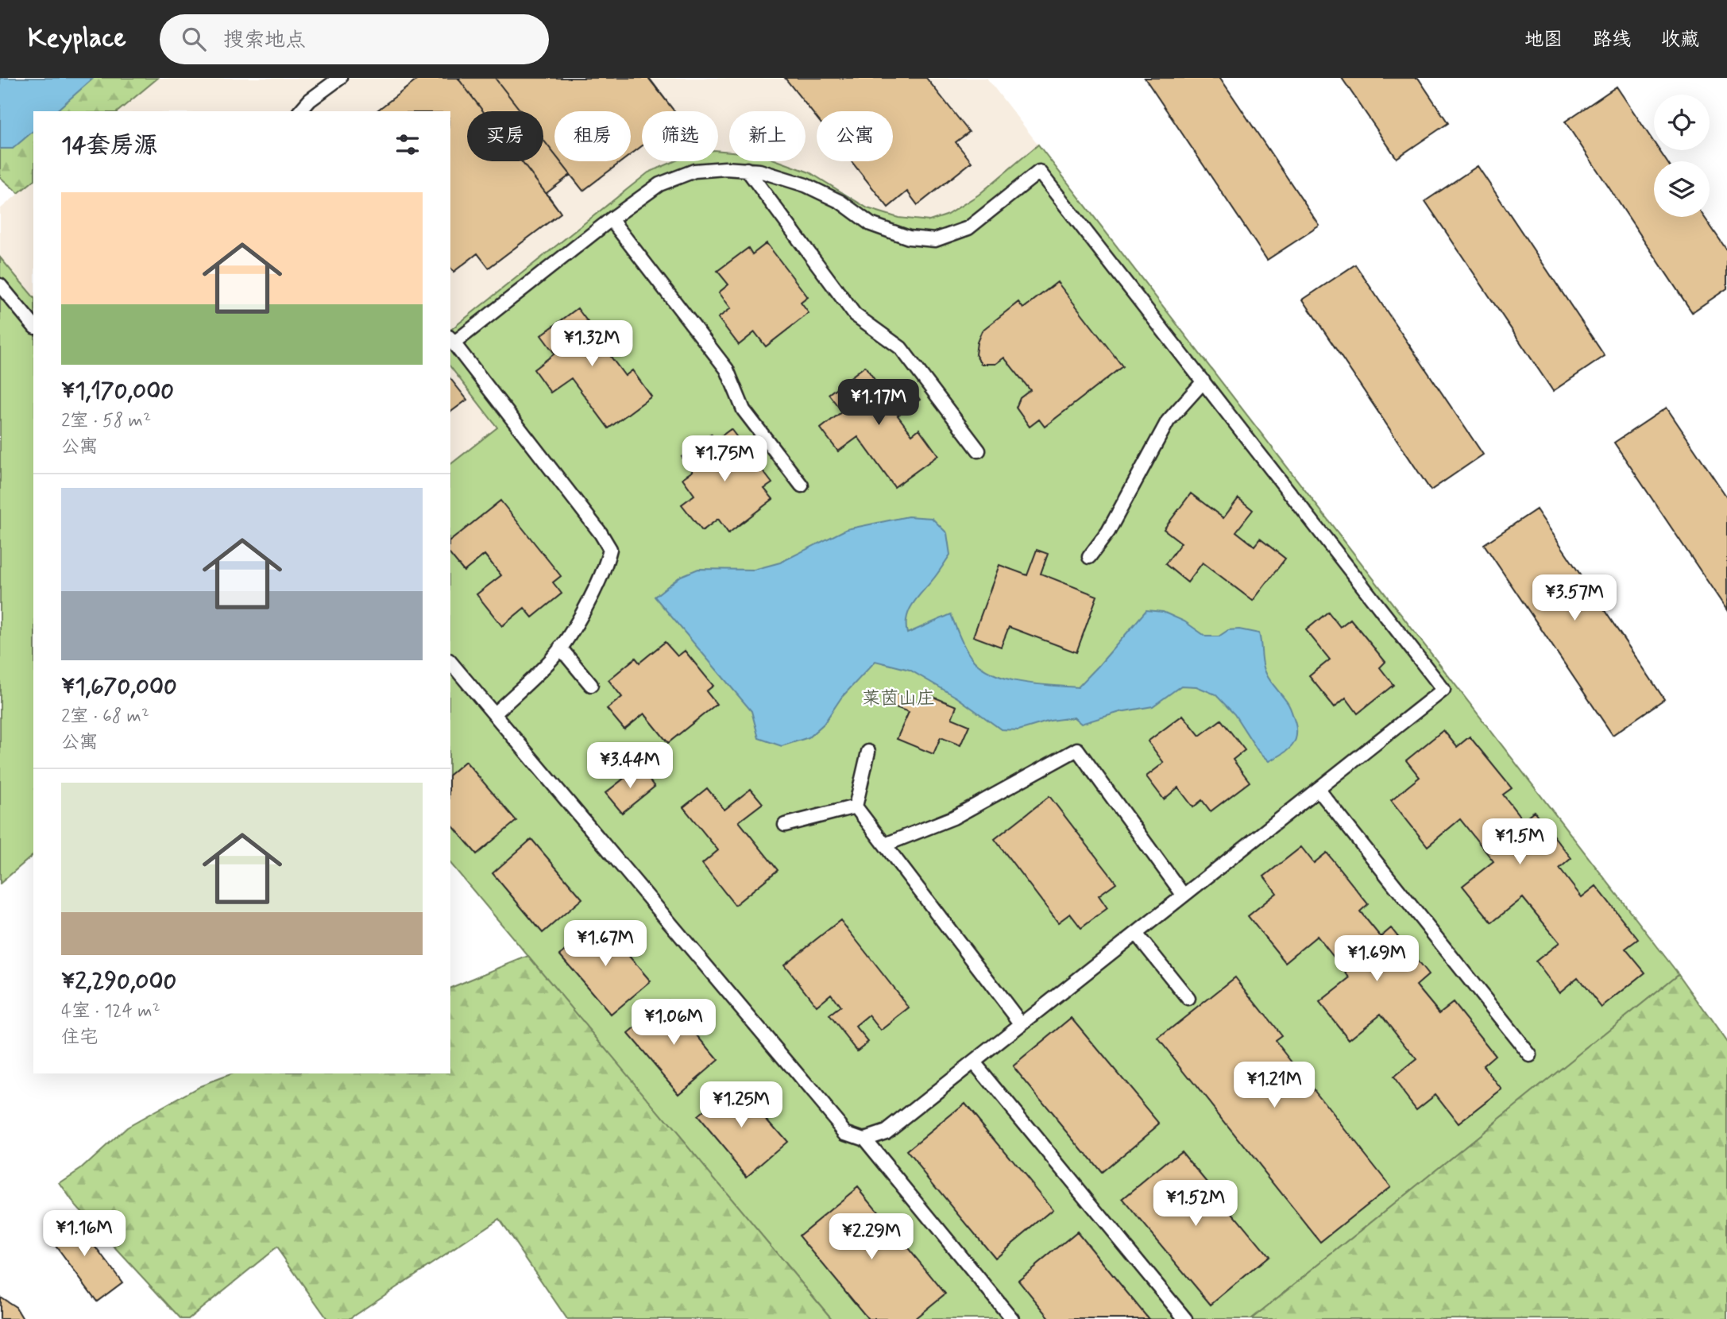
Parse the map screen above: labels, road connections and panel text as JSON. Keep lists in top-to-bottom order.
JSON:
{
  "parks": ["莱茵山庄"],
  "page": {
    "header": "Keyplace",
    "search": "搜索地点",
    "nav": ["地图", "路线", "收藏"],
    "chip": [
      "买房",
      "租房",
      "筛选",
      "新上",
      "公寓"
    ],
    "heading": "14套房源",
    "list": [
      {
        "name": "¥1,170,000",
        "note": "2室 · 58 m² · 公寓"
      },
      {
        "name": "¥1,670,000",
        "note": "2室 · 68 m² · 公寓"
      },
      {
        "name": "¥2,290,000",
        "note": "4室 · 124 m² · 住宅"
      }
    ],
    "price": [
      "¥1.32M",
      "¥1.17M",
      "¥1.75M",
      "¥3.57M",
      "¥3.44M",
      "¥1.5M",
      "¥1.67M",
      "¥1.69M",
      "¥1.06M",
      "¥1.21M",
      "¥1.25M",
      "¥1.52M",
      "¥1.16M",
      "¥2.29M"
    ]
  }
}
